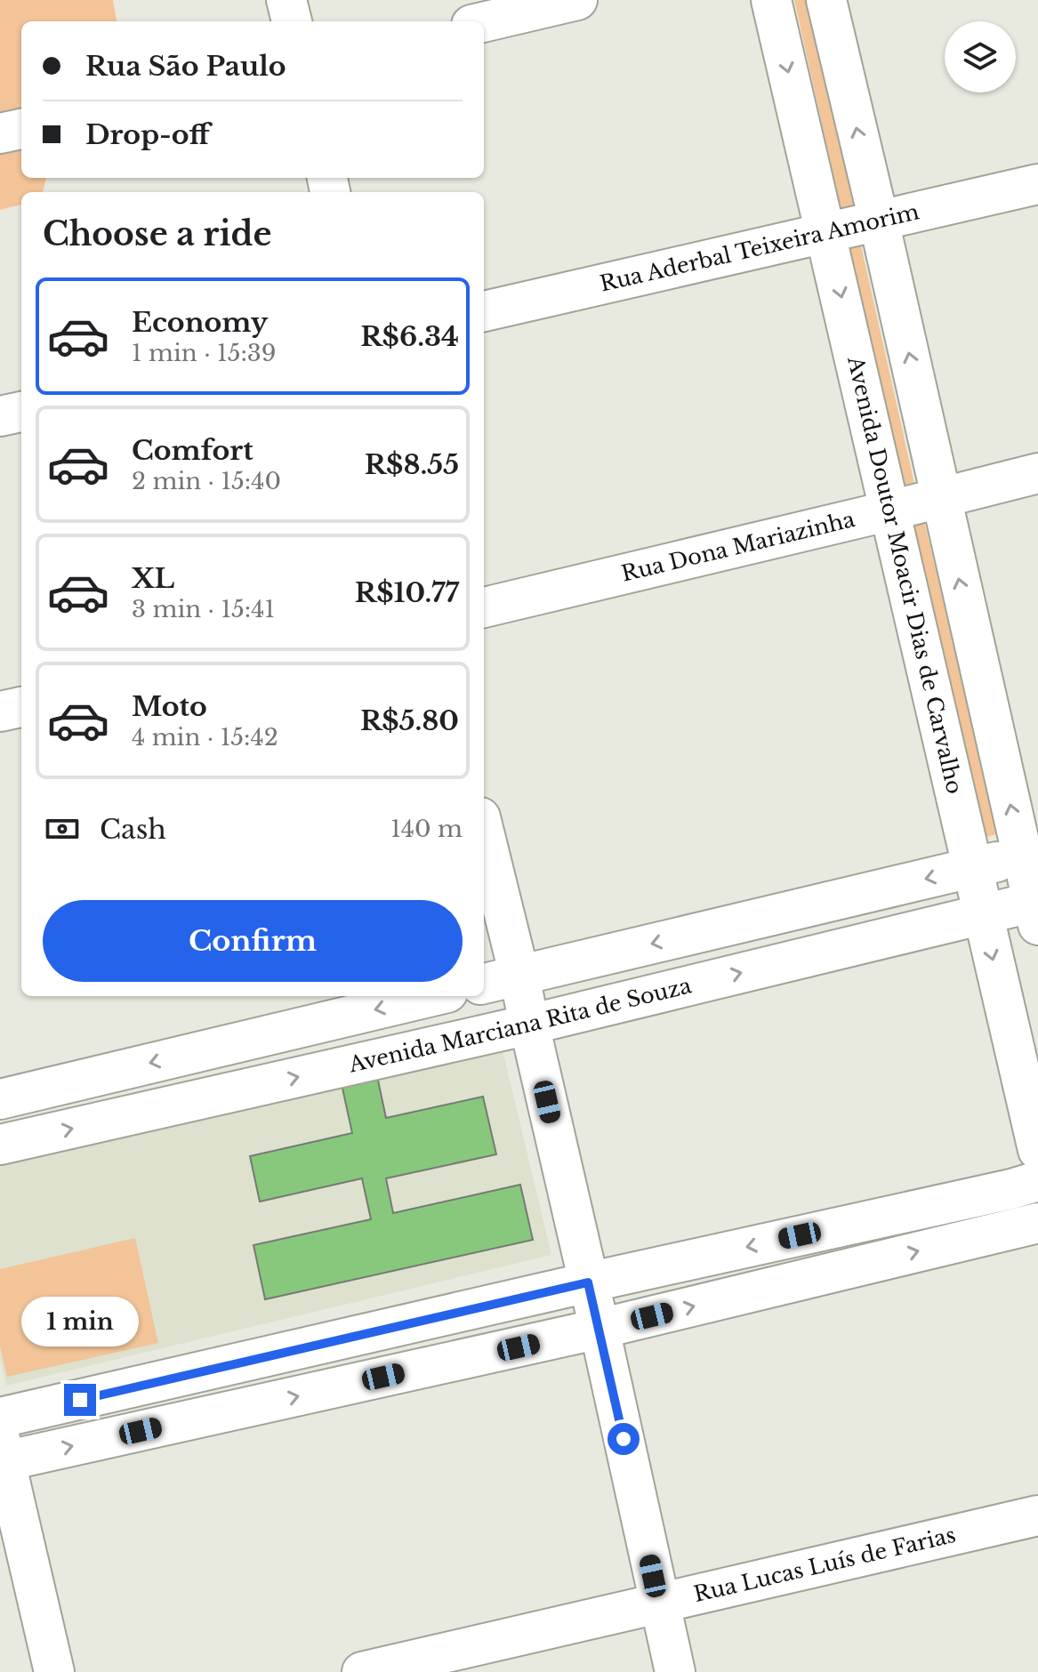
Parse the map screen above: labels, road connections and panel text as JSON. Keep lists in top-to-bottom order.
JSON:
{
  "streets": {
    "street": [
      "Rua Aderbal Teixeira Amorim",
      "Rua Dona Mariazinha",
      "Avenida Doutor Moacir Dias de Carvalho",
      "Avenida Marciana Rita de Souza",
      "Rua Lucas Luís de Farias"
    ]
  },
  "crossings": [
    ["Rua Aderbal Teixeira Amorim", "Avenida Doutor Moacir Dias de Carvalho"],
    ["Rua Dona Mariazinha", "Avenida Doutor Moacir Dias de Carvalho"],
    ["Avenida Doutor Moacir Dias de Carvalho", "Avenida Marciana Rita de Souza"]
  ],
  "page": {
    "banner": ["Rua São Paulo", "Drop-off"],
    "heading": "Choose a ride",
    "list": [
      {
        "name": "Economy",
        "note": "1 min · 15:39",
        "value": "R$6.34"
      },
      {
        "name": "Comfort",
        "note": "2 min · 15:40",
        "value": "R$8.55"
      },
      {
        "name": "XL",
        "note": "3 min · 15:41",
        "value": "R$10.77"
      },
      {
        "name": "Moto",
        "note": "4 min · 15:42",
        "value": "R$5.80"
      }
    ],
    "pay": ["Cash", "140 m"],
    "buttons": "Confirm",
    "bubble": "1 min"
  }
}
